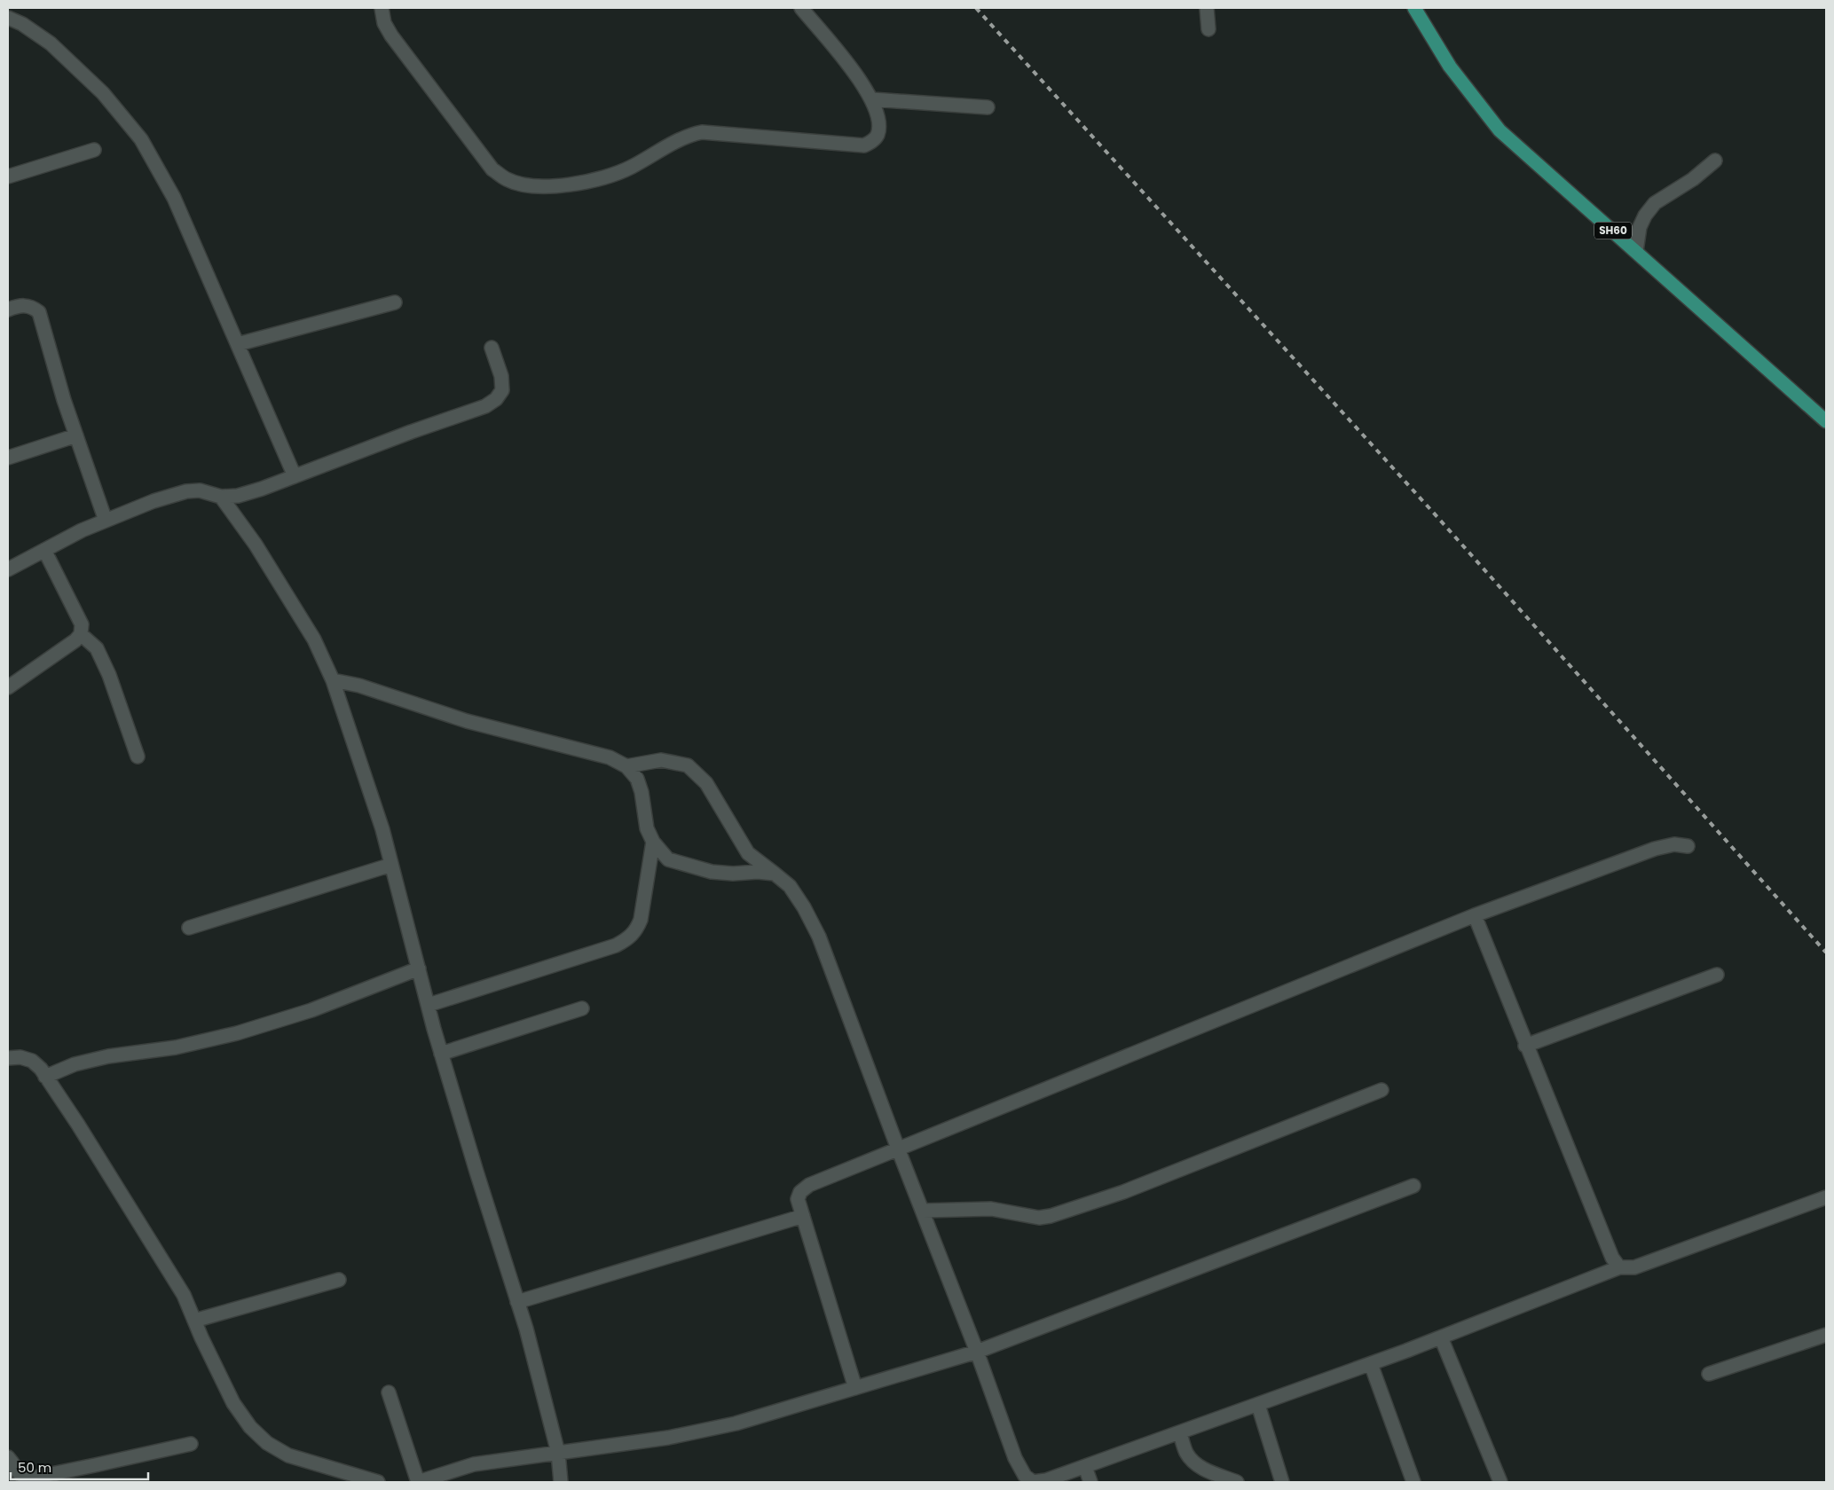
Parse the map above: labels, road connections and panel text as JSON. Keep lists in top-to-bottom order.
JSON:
{
  "streets": {
    "main road": ["SH60"]
  },
  "scale_bar": "50 m"
}
